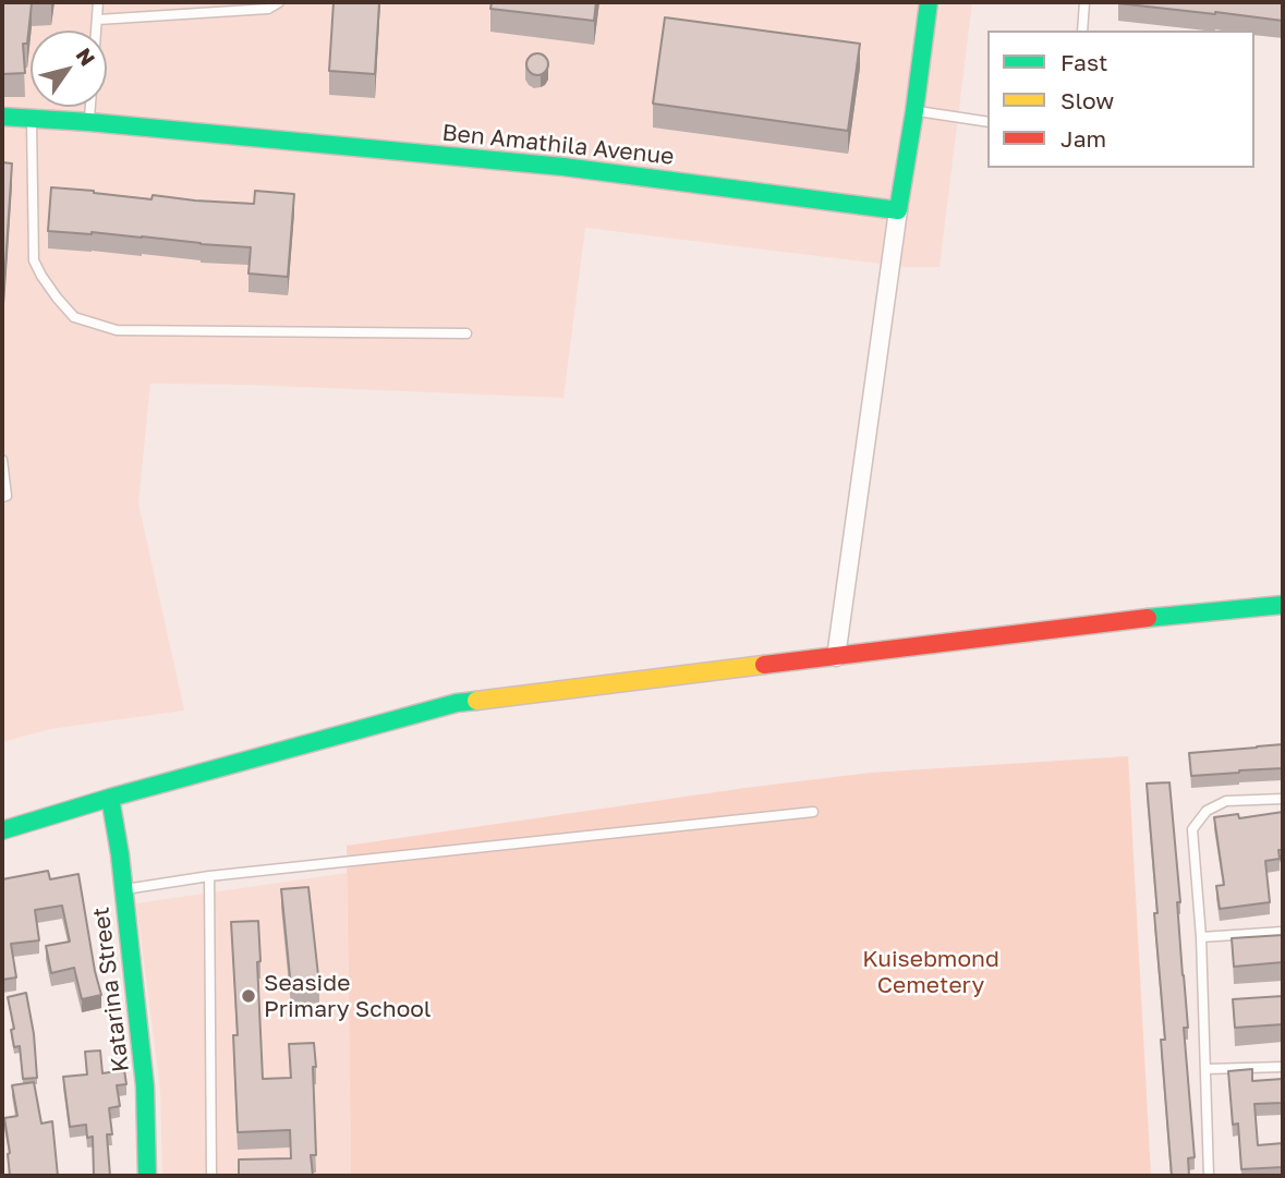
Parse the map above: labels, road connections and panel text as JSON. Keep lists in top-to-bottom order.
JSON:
{
  "streets": {
    "street": ["Ben Amathila Avenue", "Katarina Street"]
  },
  "parks": ["Kuisebmond Cemetery"],
  "places": ["Seaside Primary School"],
  "legend": ["Fast", "Slow", "Jam"],
  "north": "top right"
}
